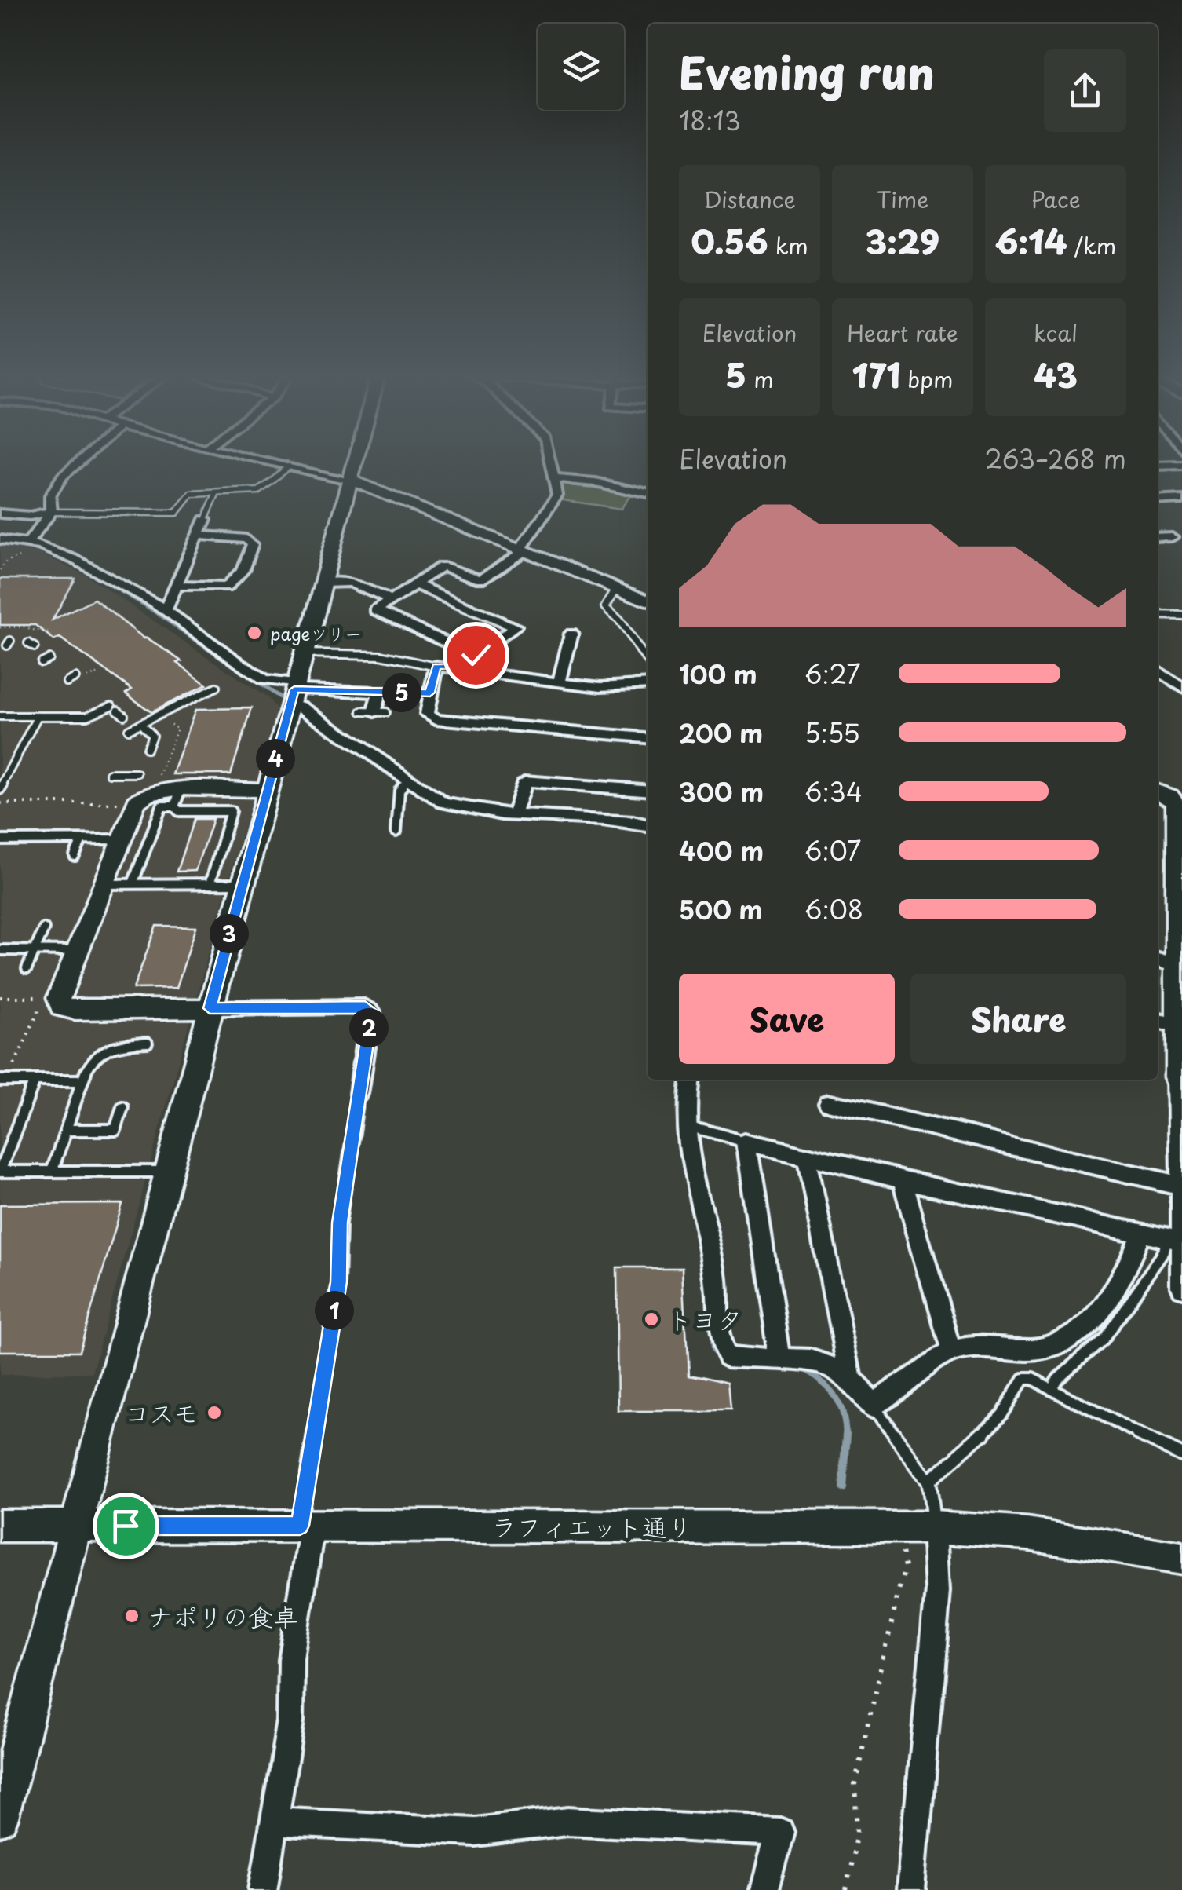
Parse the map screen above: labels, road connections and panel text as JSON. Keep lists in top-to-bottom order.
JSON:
{
  "streets": {
    "street": ["ラフィエット通り"]
  },
  "places": [
    "pageツリー",
    "トヨタ",
    "コスモ",
    "ナポリの食卓"
  ],
  "page": {
    "heading": ["Evening run", "18:13"],
    "stats": [
      ["Distance", "0.56 km"],
      ["Time", "3:29"],
      ["Pace", "6:14 /km"],
      ["Elevation", "5 m"],
      ["Heart rate", "171 bpm"],
      ["kcal", "43"]
    ],
    "chart": ["Elevation", "263–268 m"],
    "list": [
      {
        "name": "100 m",
        "note": "6:27"
      },
      {
        "name": "200 m",
        "note": "5:55"
      },
      {
        "name": "300 m",
        "note": "6:34"
      },
      {
        "name": "400 m",
        "note": "6:07"
      },
      {
        "name": "500 m",
        "note": "6:08"
      }
    ],
    "pins": [
      "5",
      "4",
      "3",
      "2",
      "1"
    ],
    "buttons": ["Save", "Share"]
  }
}
